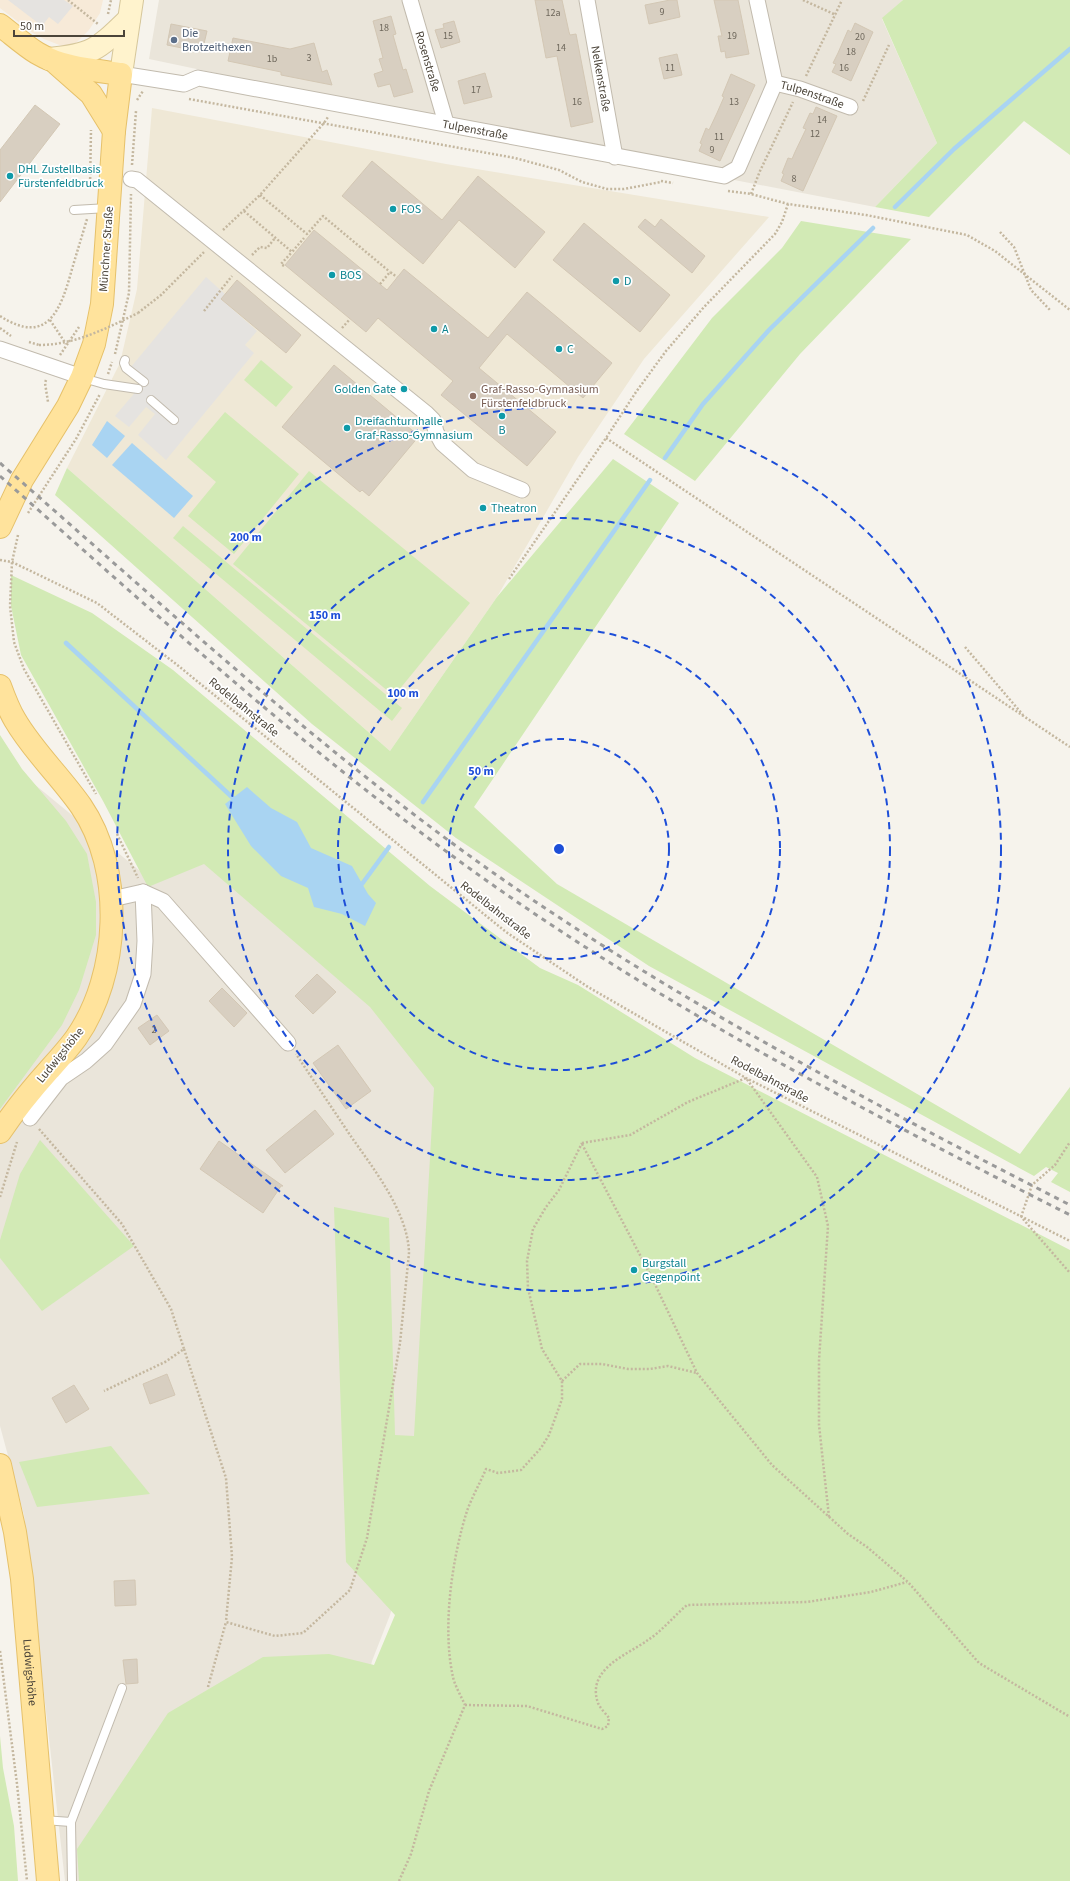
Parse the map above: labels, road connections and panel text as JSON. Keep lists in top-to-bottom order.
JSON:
{
  "streets": {
    "main road": ["Münchner Straße", "Ludwigshöhe"],
    "street": ["Rosenstraße", "Nelkenstraße", "Tulpenstraße"],
    "path": ["Rodelbahnstraße"]
  },
  "crossings": [
    ["Rosenstraße", "Tulpenstraße"],
    ["Nelkenstraße", "Tulpenstraße"],
    ["Tulpenstraße", "Münchner Straße"]
  ],
  "places": [
    "Die Brotzeithexen",
    "DHL Zustellbasis Fürstenfeldbruck",
    "FOS",
    "BOS",
    "D",
    "A",
    "C",
    "Golden Gate",
    "Graf-Rasso-Gymnasium Fürstenfeldbruck",
    "B",
    "Dreifachturnhalle Graf-Rasso-Gymnasium",
    "Theatron",
    "Burgstall Gegenpoint"
  ],
  "house_numbers": [
    "9",
    "12a",
    "18",
    "15",
    "19",
    "20",
    "14",
    "18",
    "3",
    "1b",
    "11",
    "16",
    "17",
    "16",
    "13",
    "14",
    "12",
    "11",
    "9",
    "8",
    "2"
  ],
  "scale_bar": "50 m",
  "rings": [
    "200 m",
    "150 m",
    "100 m",
    "50 m"
  ]
}
